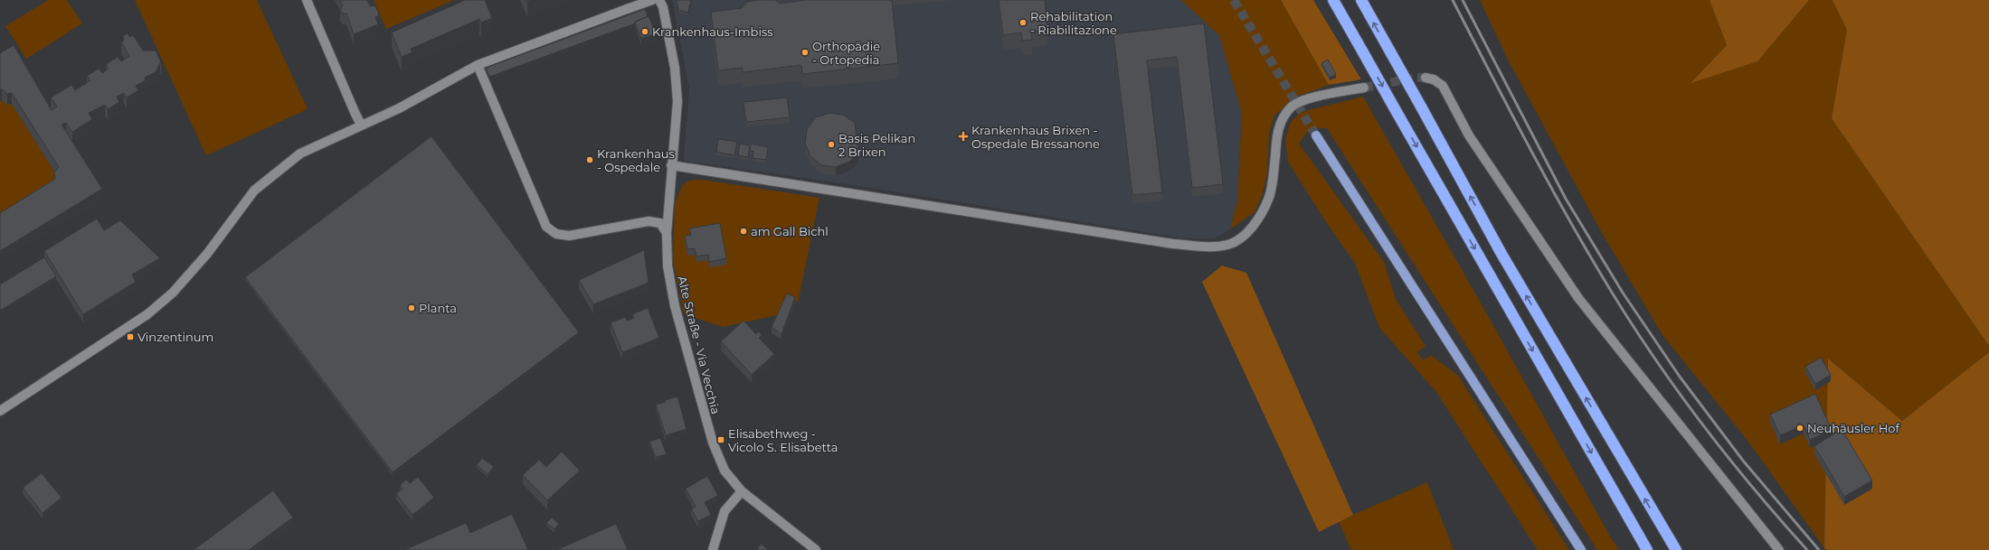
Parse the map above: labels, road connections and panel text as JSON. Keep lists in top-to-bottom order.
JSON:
{
  "streets": {
    "street": ["Alte Straße - Via Vecchia"]
  },
  "places": {
    "other": [
      "Rehabilitation - Riabilitazione",
      "Krankenhaus-Imbiss",
      "Orthopädie - Ortopedia",
      "Basis Pelikan 2 Brixen",
      "Krankenhaus - Ospedale",
      "am Gall Bichl",
      "Planta",
      "Neuhäusler Hof"
    ],
    "health": ["Krankenhaus Brixen - Ospedale Bressanone"],
    "transit": ["Vinzentinum", "Elisabethweg - Vicolo S. Elisabetta"]
  }
}
